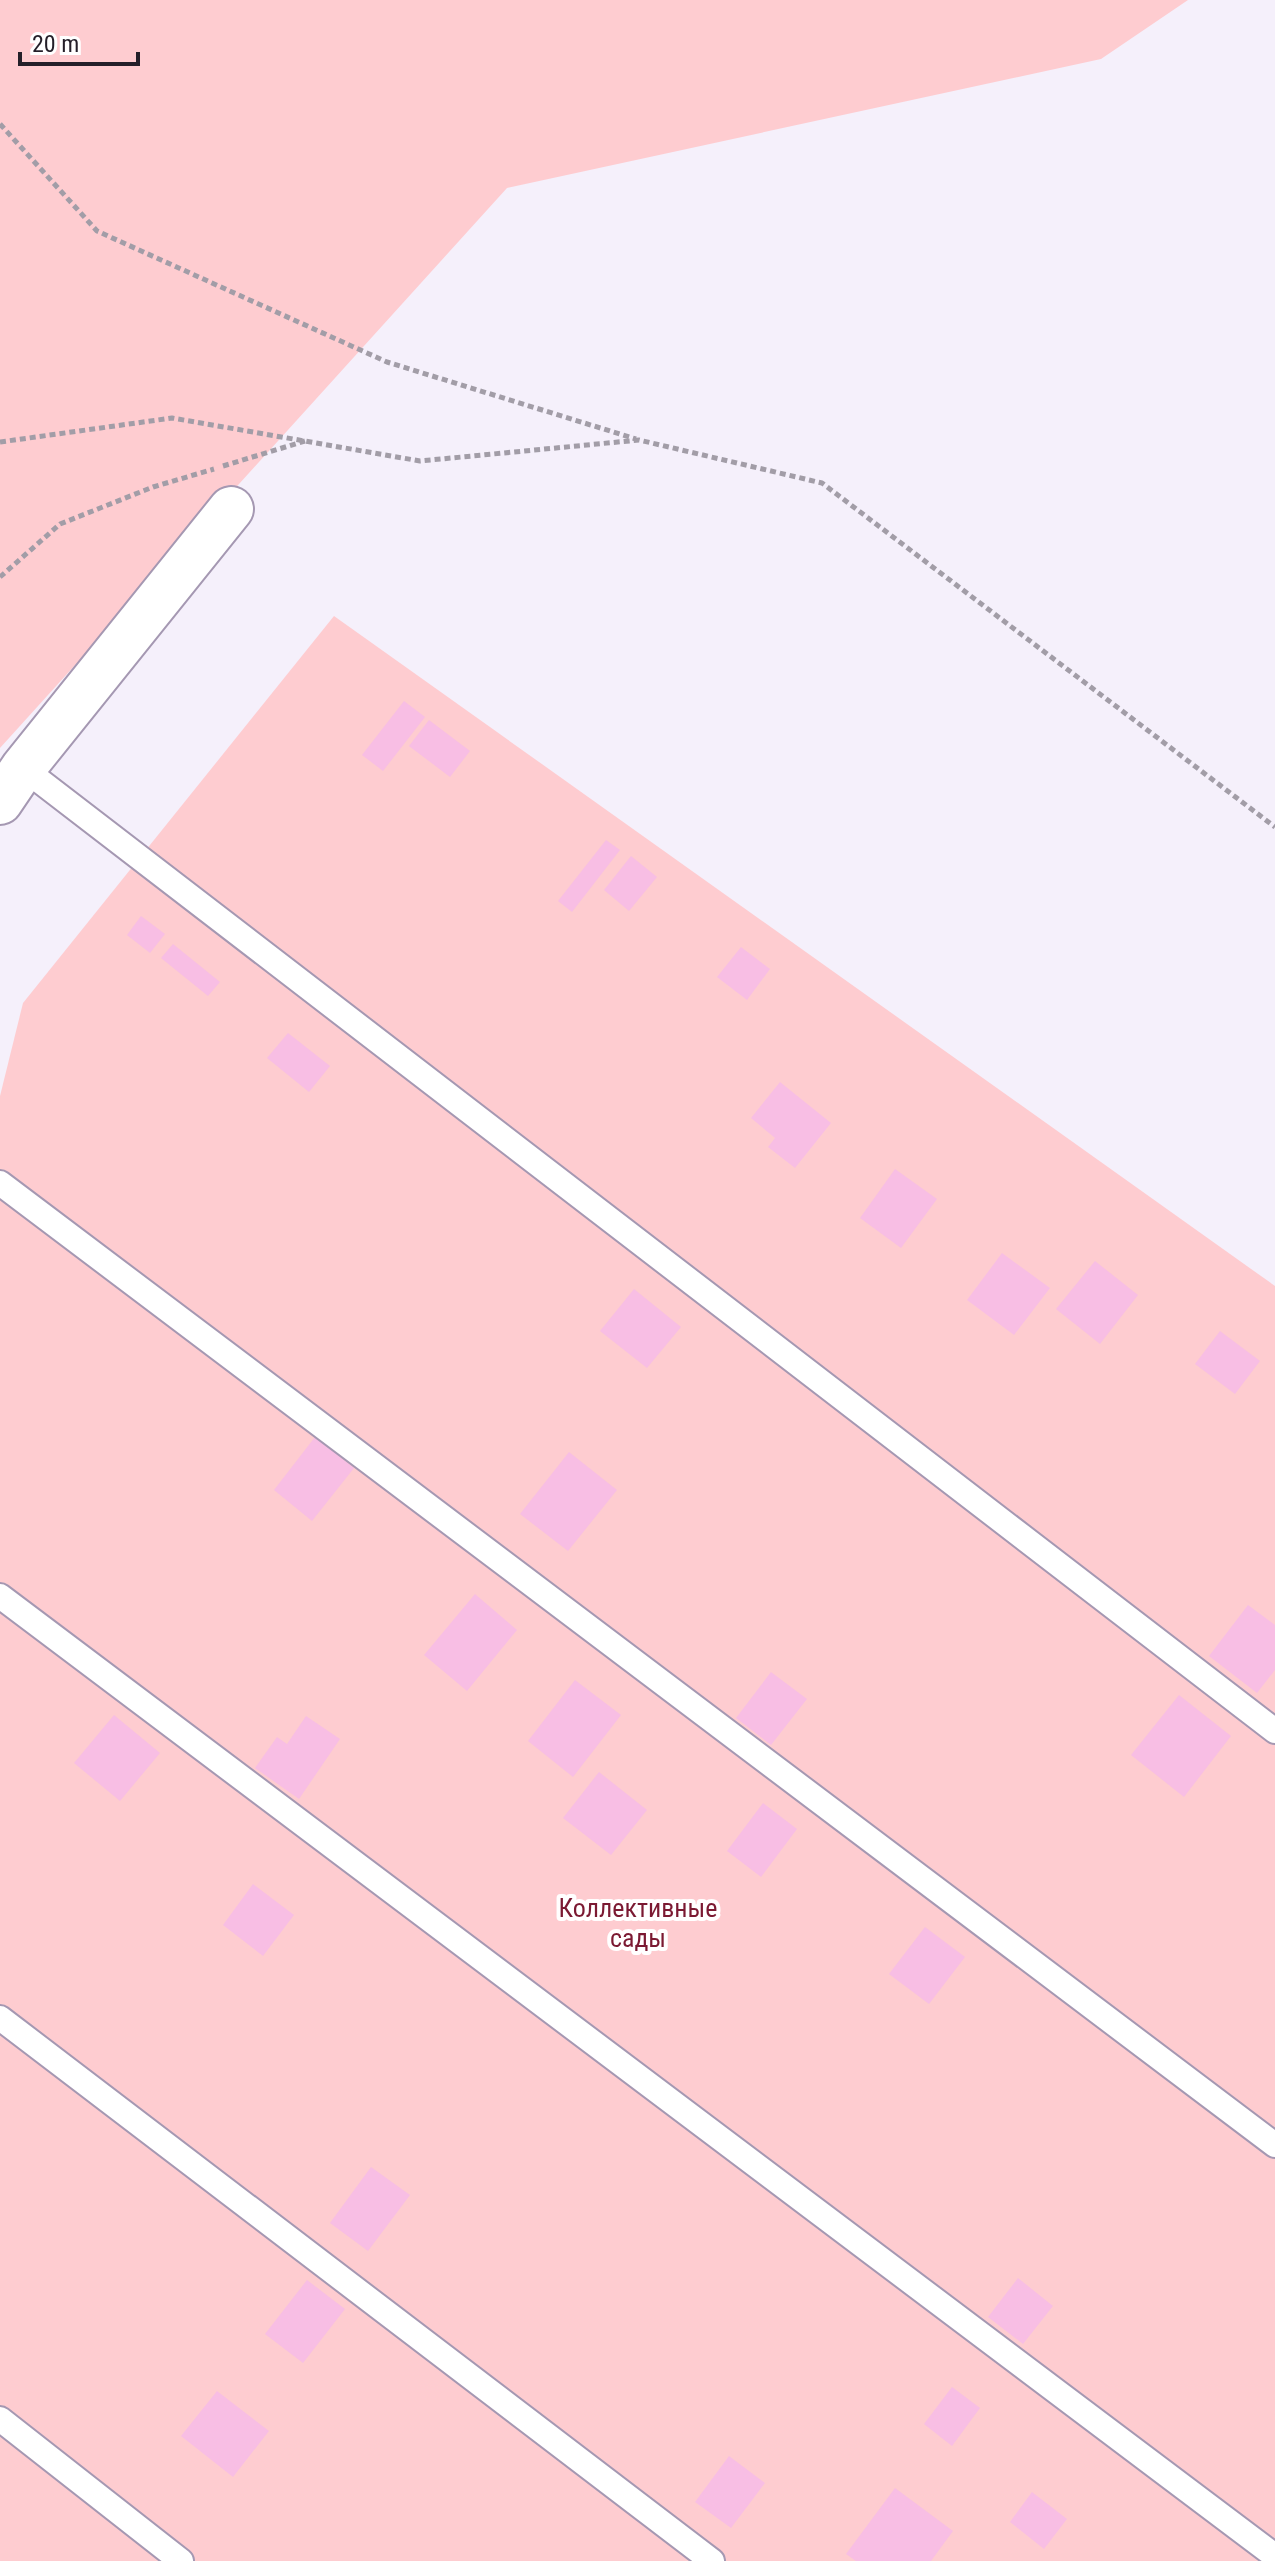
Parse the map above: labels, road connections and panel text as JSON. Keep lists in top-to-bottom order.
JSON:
{
  "parks": ["Коллективные сады"],
  "scale_bar": "20 m"
}
